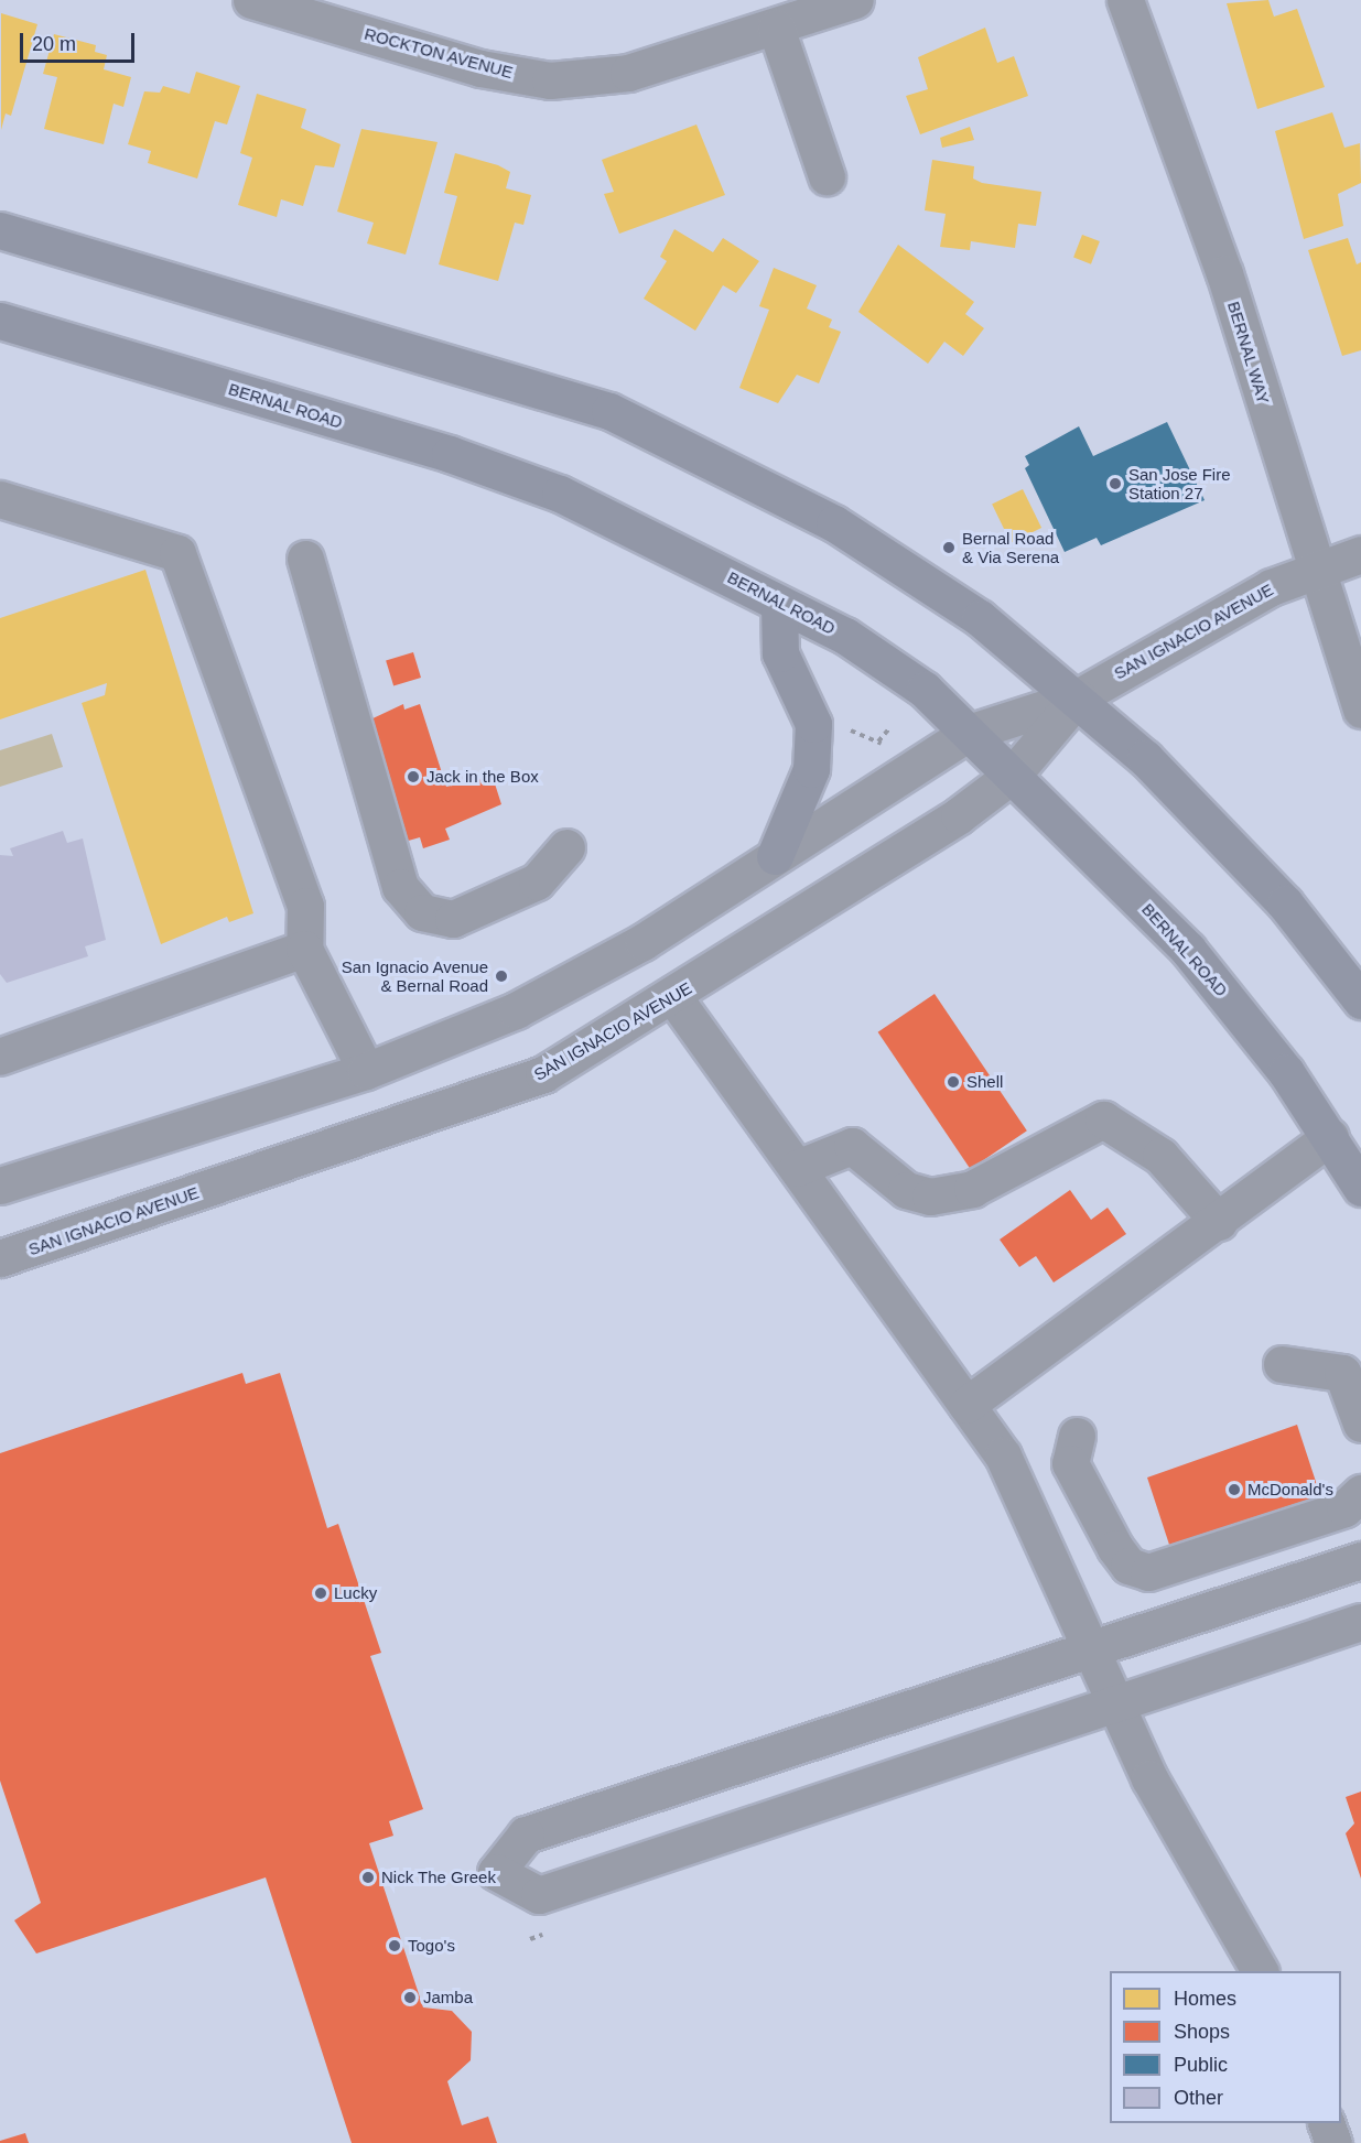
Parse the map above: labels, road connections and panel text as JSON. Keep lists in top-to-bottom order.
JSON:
{
  "streets": {
    "main road": ["BERNAL ROAD"],
    "street": ["ROCKTON AVENUE", "BERNAL WAY", "SAN IGNACIO AVENUE"]
  },
  "crossings": [
    ["BERNAL WAY", "SAN IGNACIO AVENUE"],
    ["BERNAL ROAD", "SAN IGNACIO AVENUE"]
  ],
  "places": [
    "San Jose Fire Station 27",
    "Bernal Road & Via Serena",
    "Jack in the Box",
    "San Ignacio Avenue & Bernal Road",
    "Shell",
    "McDonald's",
    "Lucky",
    "Nick The Greek",
    "Togo's",
    "Jamba"
  ],
  "legend": [
    "Homes",
    "Shops",
    "Public",
    "Other"
  ],
  "scale_bar": "20 m"
}
